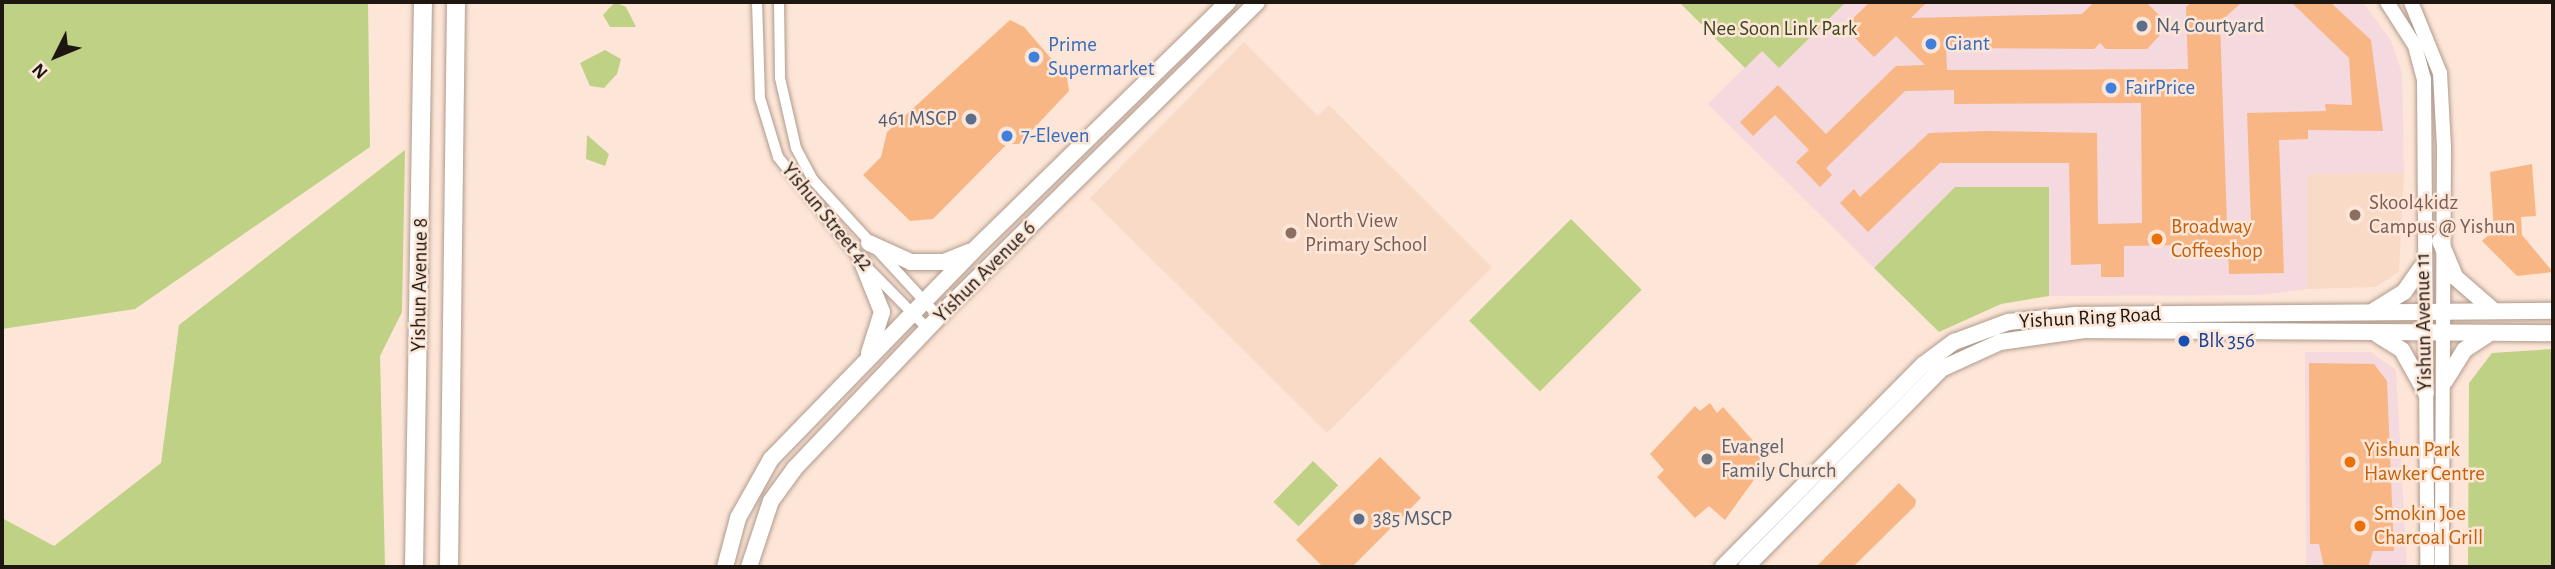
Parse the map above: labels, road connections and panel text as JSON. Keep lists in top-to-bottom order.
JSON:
{
  "streets": {
    "main road": ["Yishun Avenue 6", "Yishun Avenue 8", "Yishun Ring Road"],
    "street": ["Yishun Street 42", "Yishun Avenue 11"]
  },
  "crossings": [
    ["Yishun Street 42", "Yishun Avenue 6"],
    ["Yishun Ring Road", "Yishun Avenue 11"]
  ],
  "parks": ["Nee Soon Link Park"],
  "places": [
    "N4 Courtyard",
    "Giant",
    "Prime Supermarket",
    "FairPrice",
    "461 MSCP",
    "7-Eleven",
    "Skool4kidz Campus @ Yishun",
    "North View Primary School",
    "Broadway Coffeeshop",
    "Blk 356",
    "Evangel Family Church",
    "Yishun Park Hawker Centre",
    "385 MSCP",
    "Smokin Joe Charcoal Grill"
  ],
  "north": "bottom left"
}
